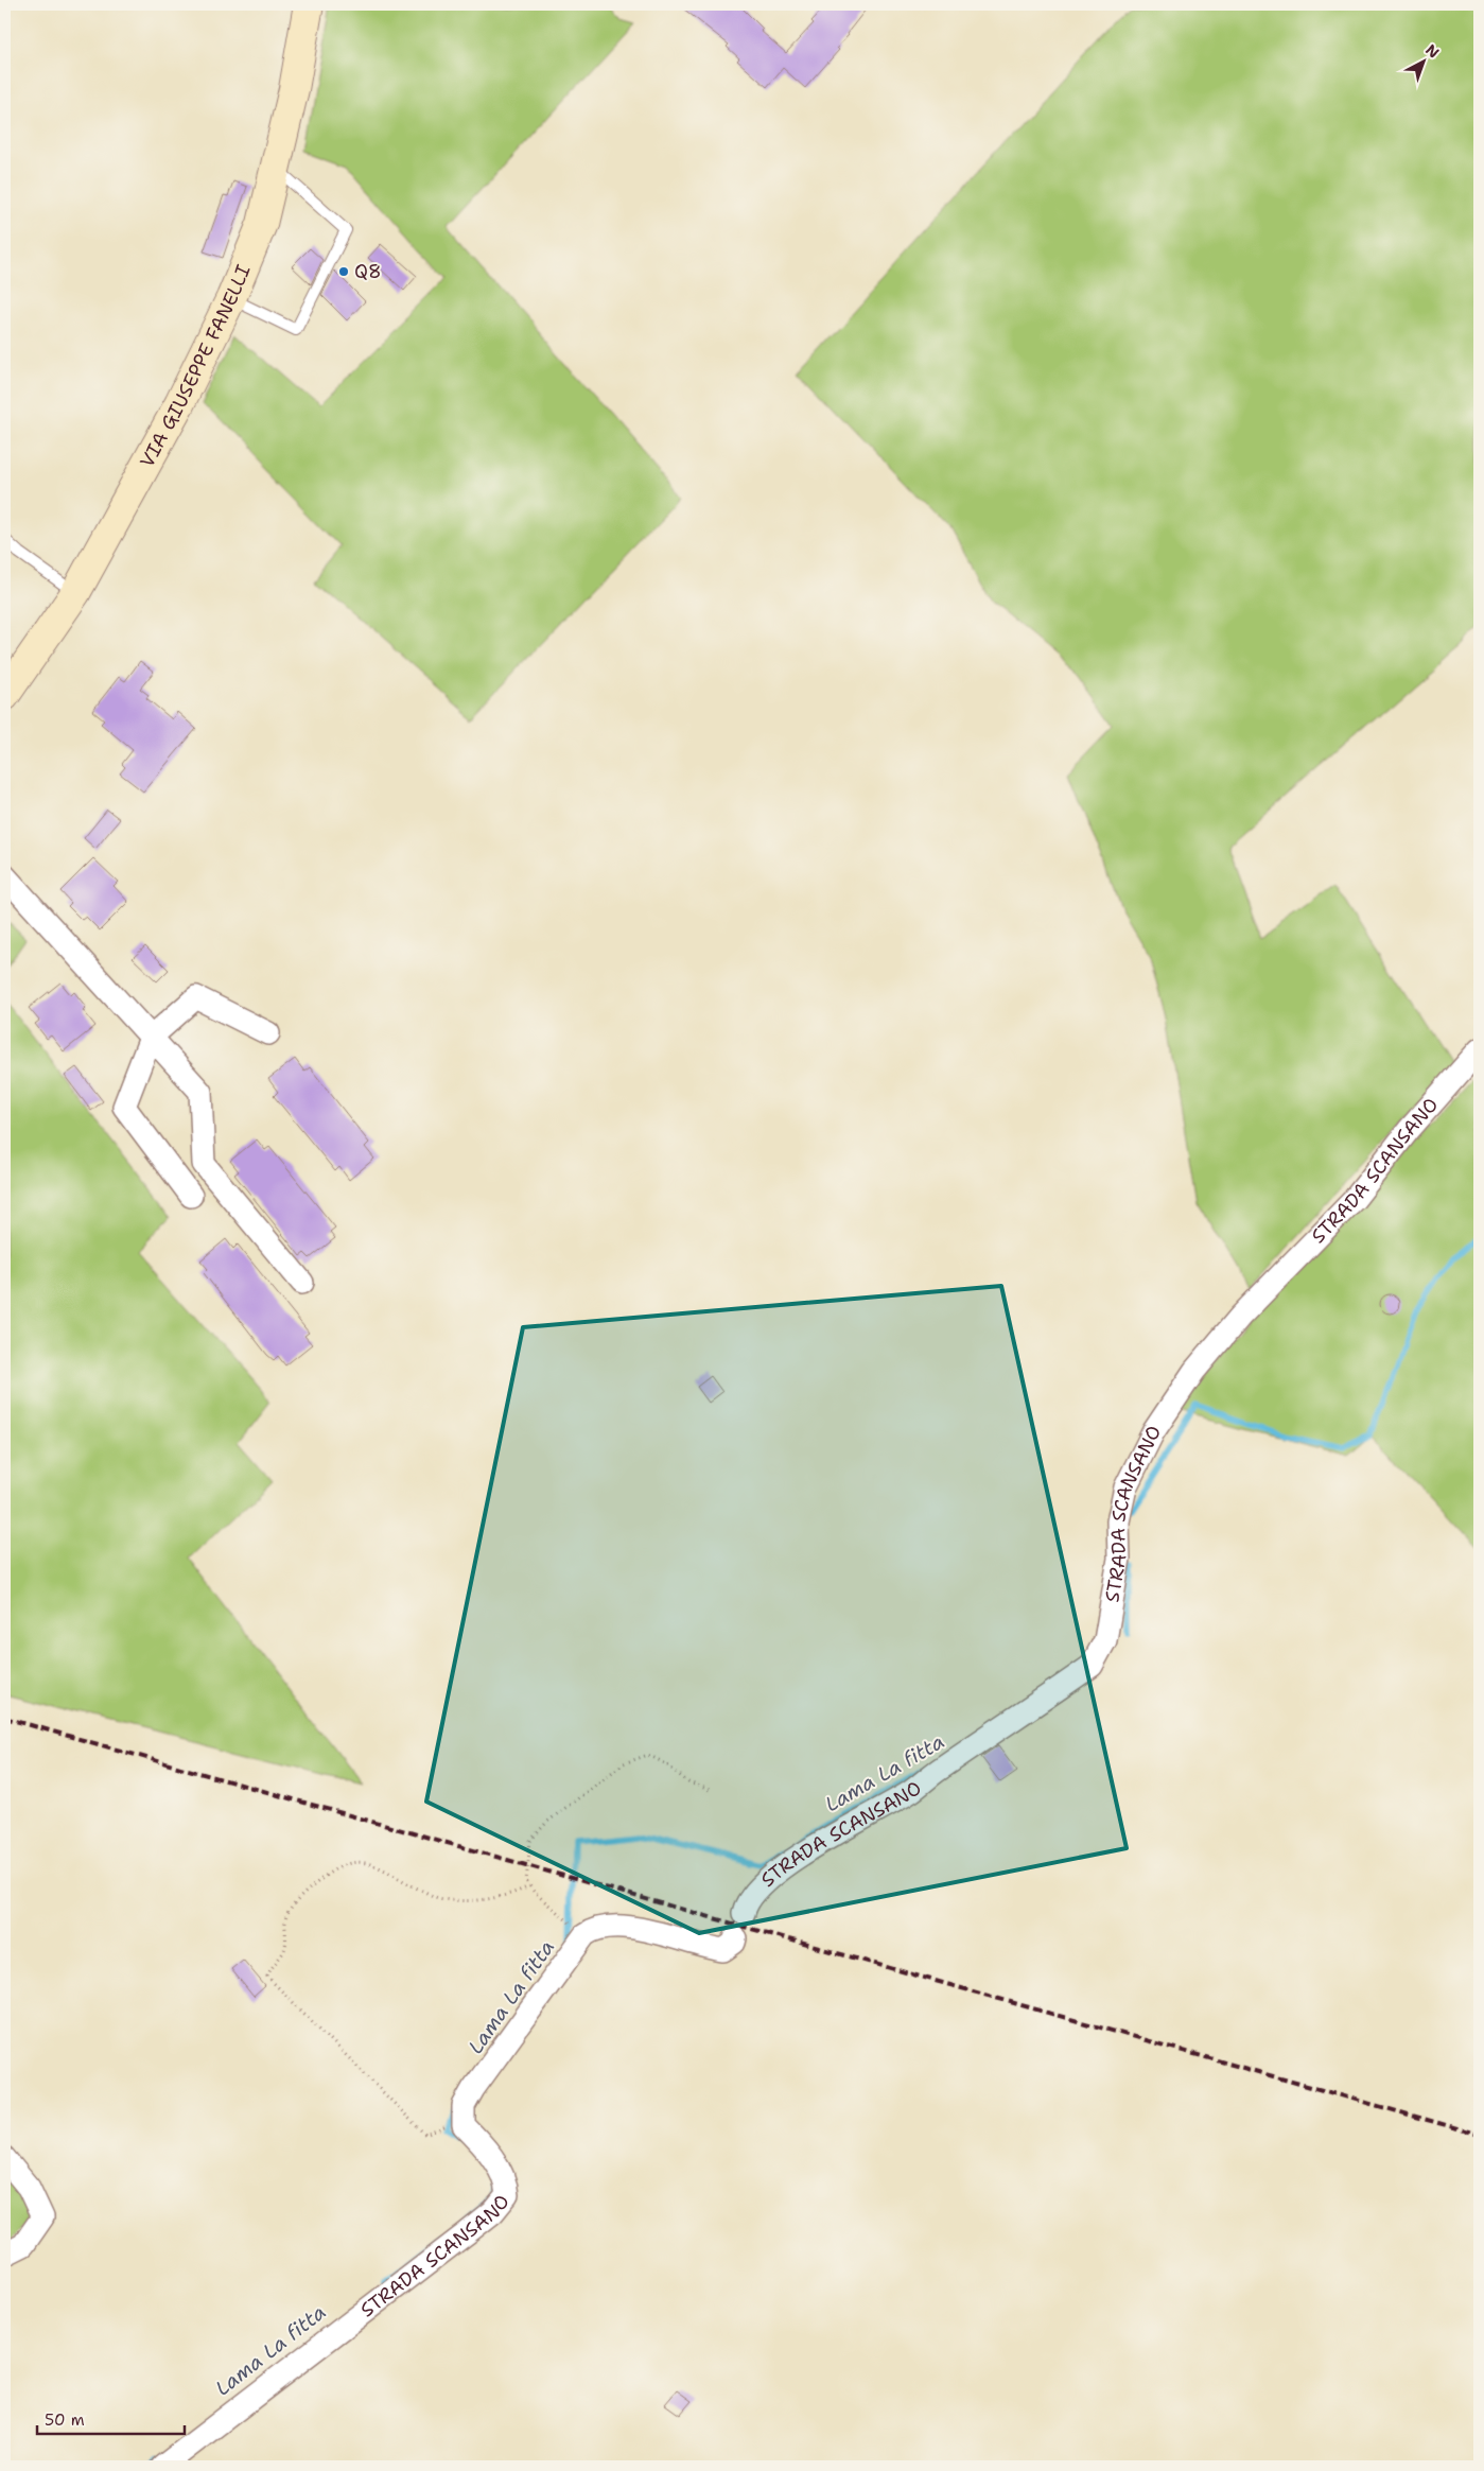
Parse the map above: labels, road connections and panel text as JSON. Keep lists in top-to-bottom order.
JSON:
{
  "streets": {
    "main road": ["VIA GIUSEPPE FANELLI"],
    "street": ["STRADA SCANSANO"]
  },
  "water": ["Lama La fitta"],
  "places": ["Q8"],
  "scale_bar": "50 m",
  "north": "top right"
}
